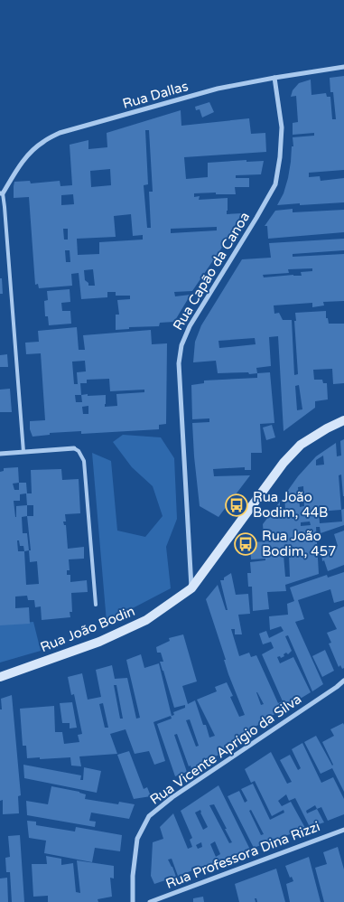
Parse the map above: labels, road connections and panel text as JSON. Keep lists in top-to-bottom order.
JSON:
{
  "streets": {
    "street": [
      "Rua Dallas",
      "Rua Capão da Canoa",
      "Rua João Bodin",
      "Rua Vicente Aprígio da Silva",
      "Rua Professora Dina Rizzi"
    ]
  },
  "crossings": [
    ["Rua Dallas", "Rua Capão da Canoa"],
    ["Rua Capão da Canoa", "Rua João Bodin"]
  ],
  "places": {
    "bus stop": ["Rua João Bodim, 44B", "Rua João Bodim, 457"]
  }
}
